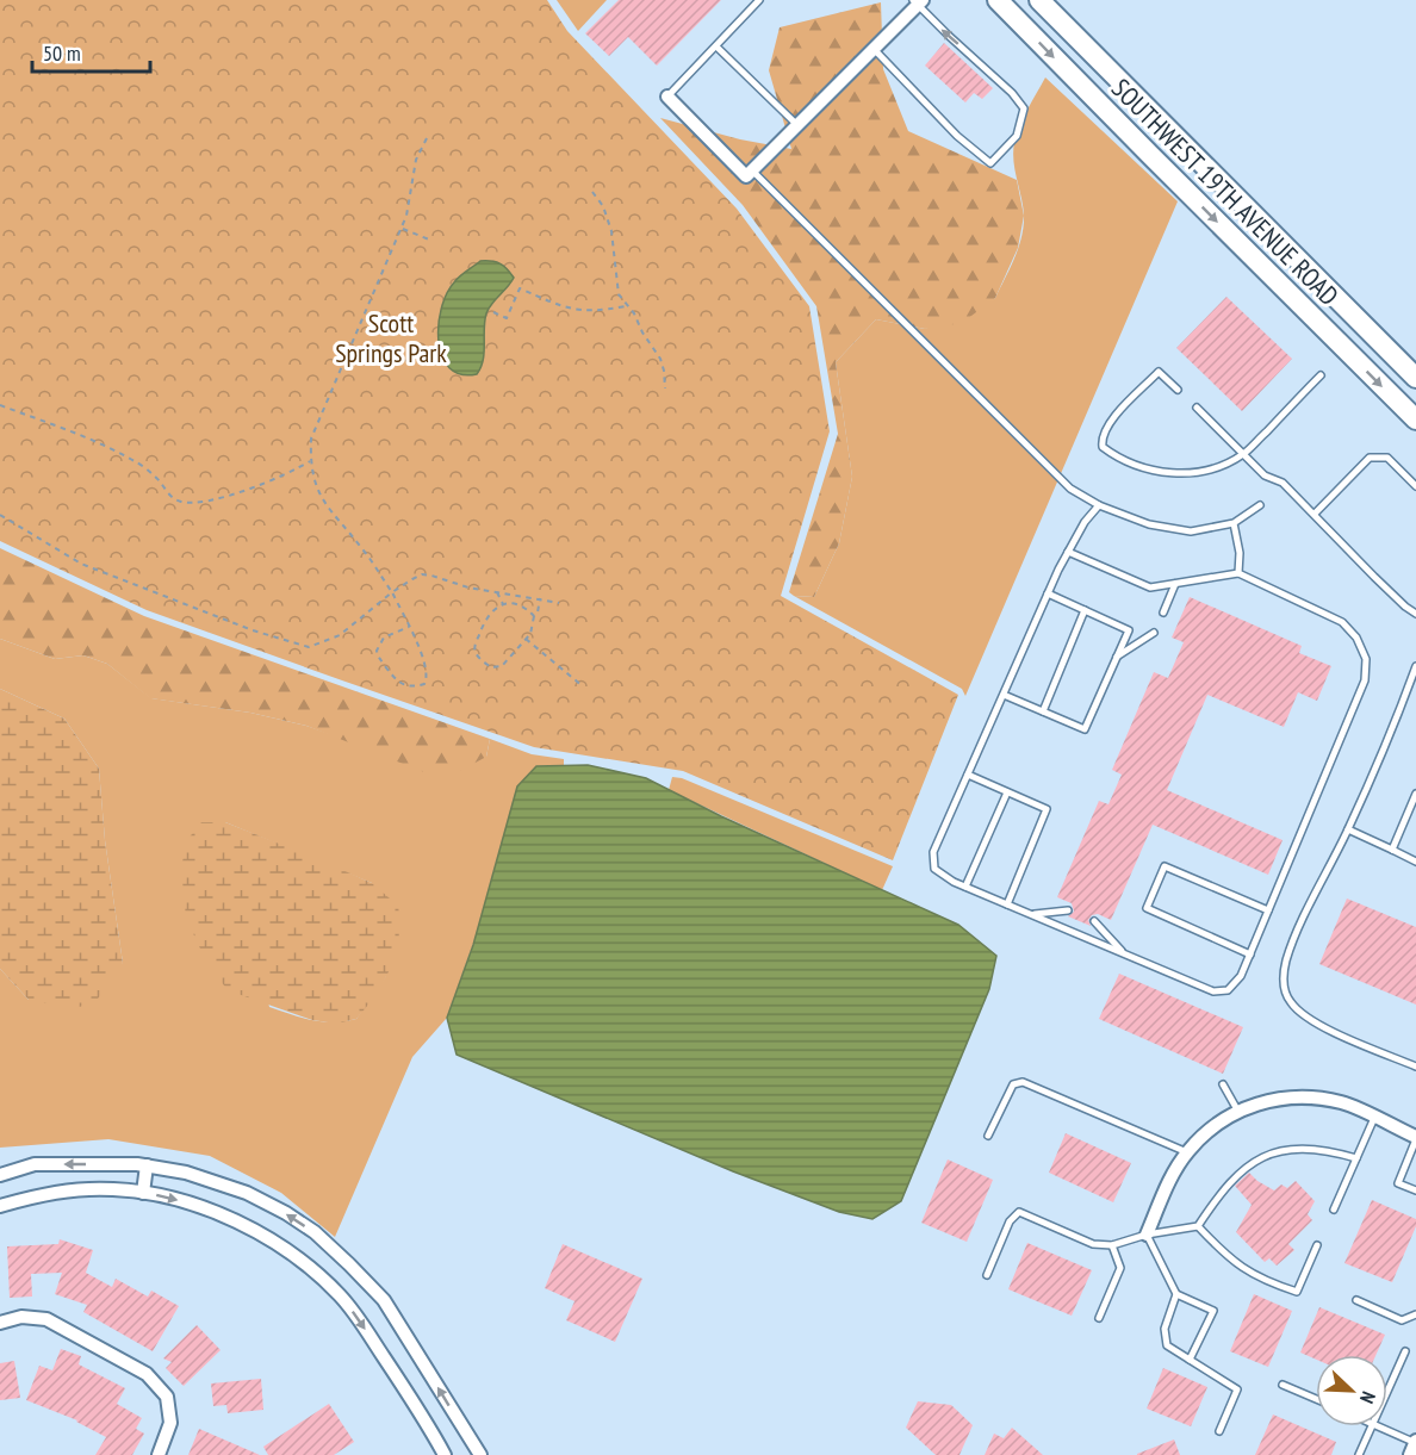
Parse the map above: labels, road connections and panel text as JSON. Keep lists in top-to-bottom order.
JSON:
{
  "streets": {
    "main road": ["SOUTHWEST 19TH AVENUE ROAD"]
  },
  "parks": ["Scott Springs Park"],
  "scale_bar": "50 m",
  "north": "bottom right"
}
